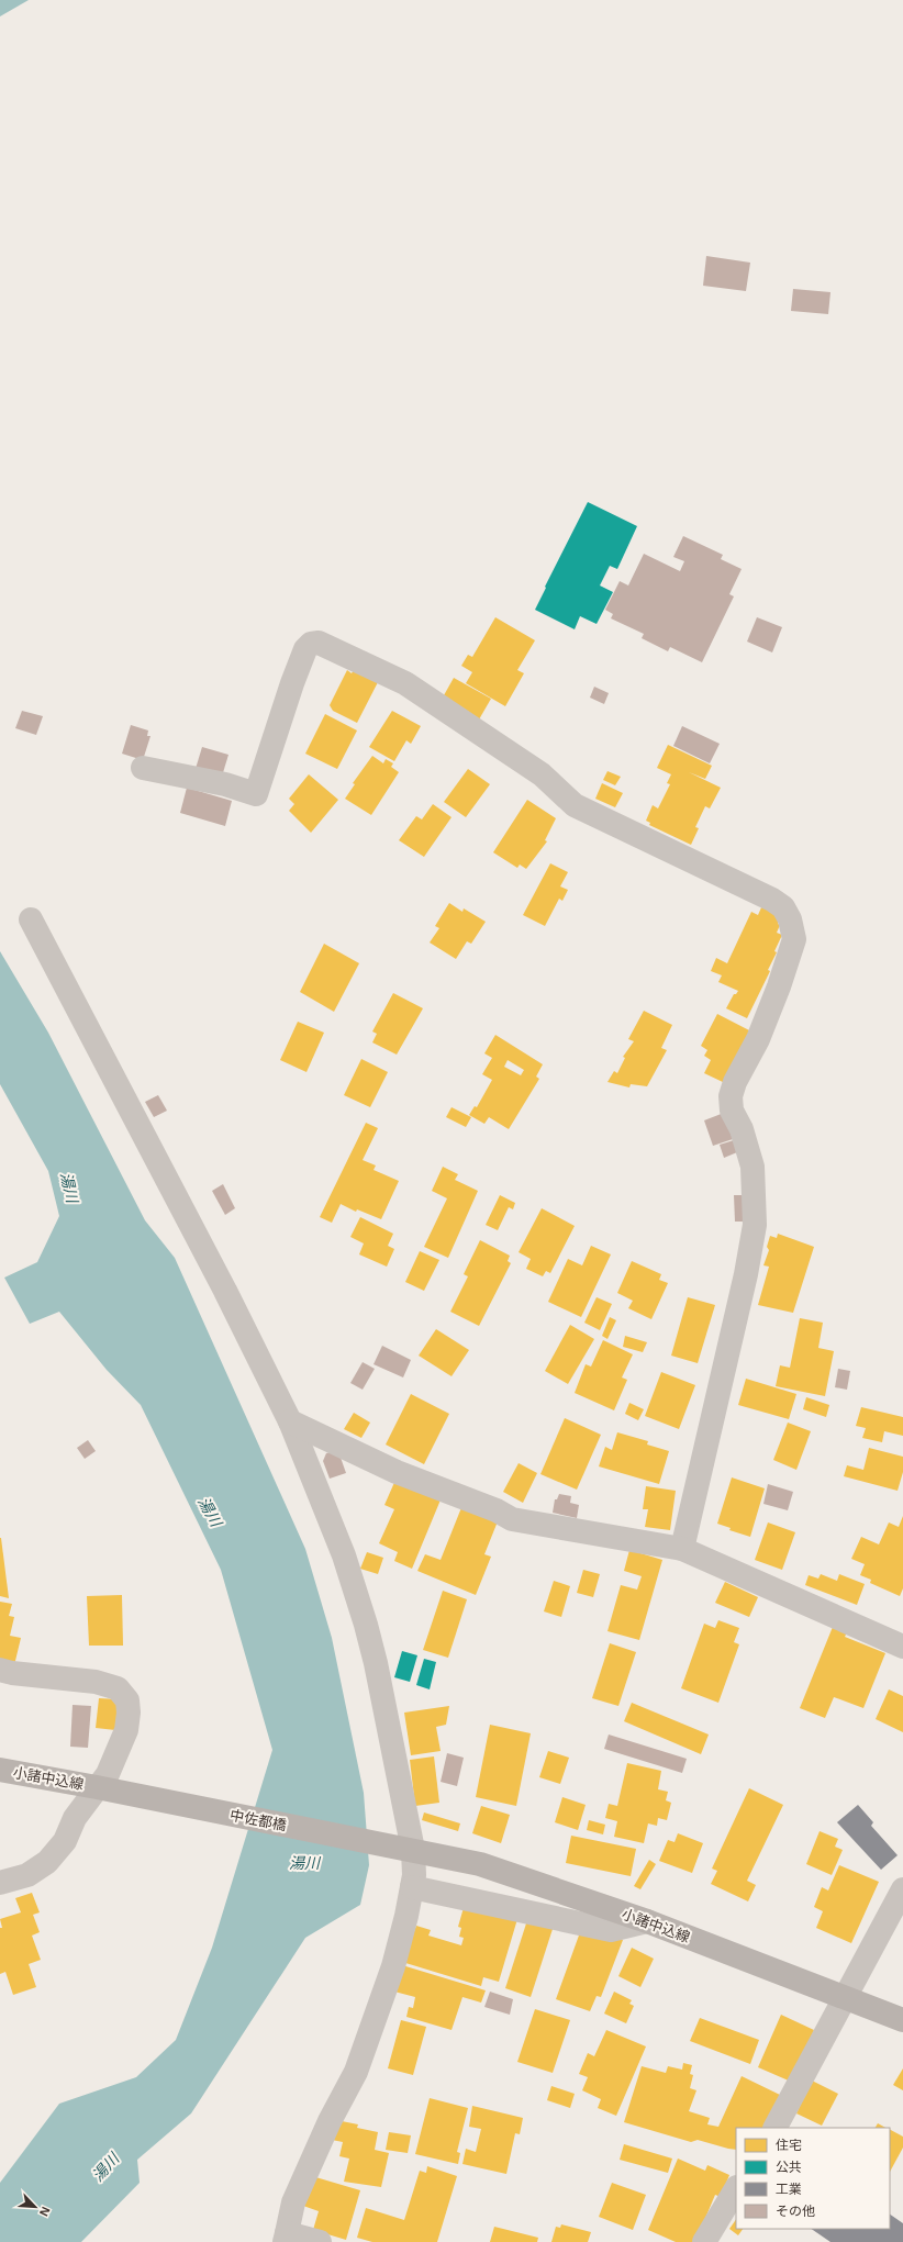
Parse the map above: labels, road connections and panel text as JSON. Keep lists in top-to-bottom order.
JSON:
{
  "streets": {
    "main road": ["小諸中込線", "中佐都橋"]
  },
  "crossings": [
    ["小諸中込線", "中佐都橋"]
  ],
  "water": ["湯川"],
  "legend": [
    "住宅",
    "公共",
    "工業",
    "その他"
  ],
  "north": "bottom right"
}
